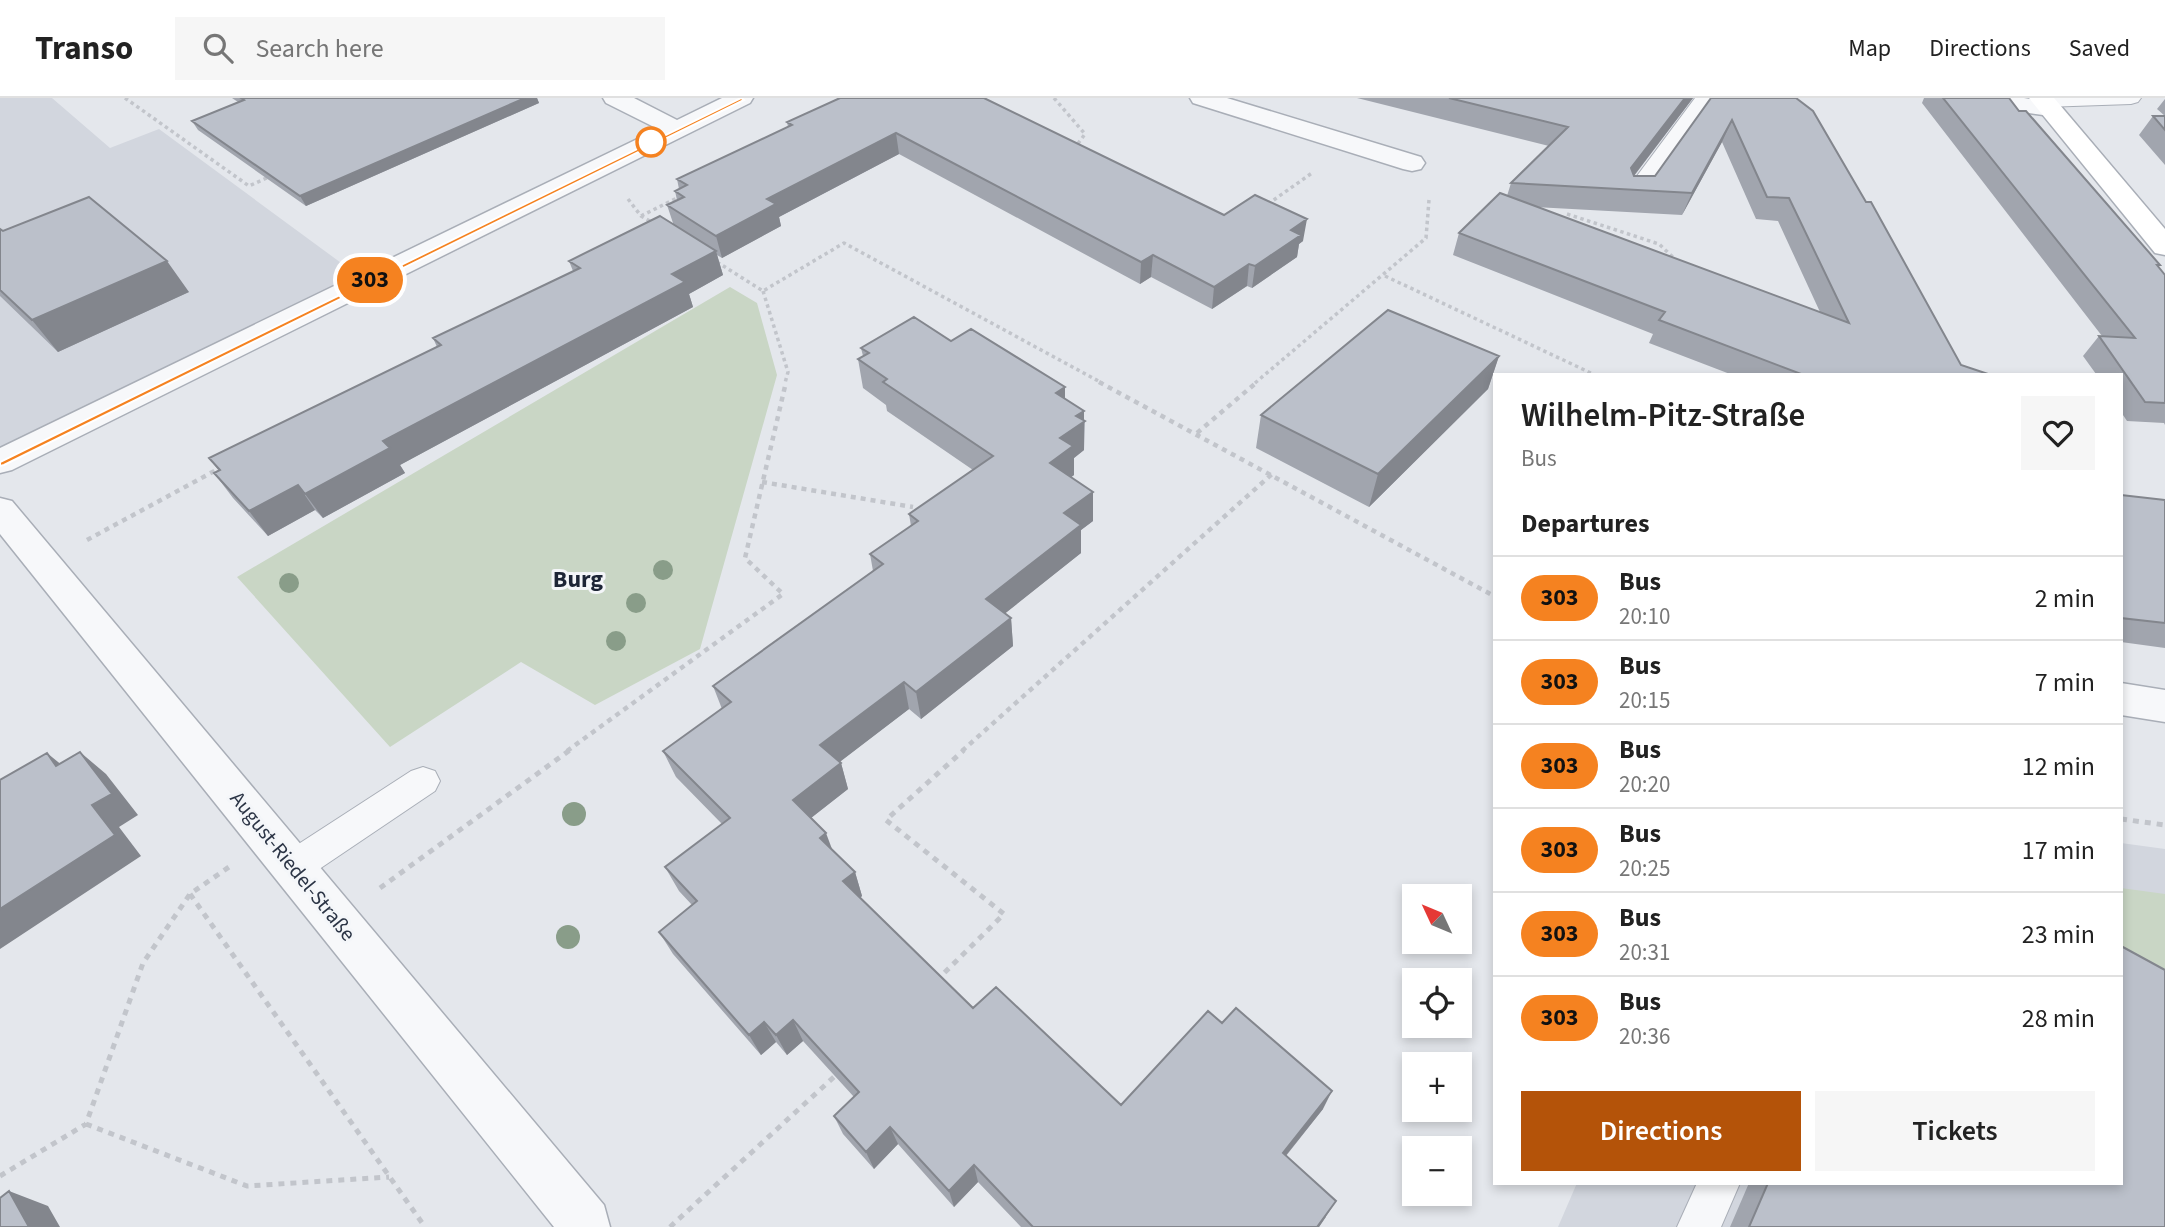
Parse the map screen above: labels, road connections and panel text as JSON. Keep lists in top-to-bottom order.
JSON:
{
  "streets": {
    "street": ["August-Riedel-Straße"]
  },
  "districts": ["Burg"],
  "lines": ["bus line 303"],
  "north": "top left",
  "page": {
    "header": "Transo",
    "search": "Search here",
    "nav": ["Map", "Directions", "Saved"],
    "on_map": "303",
    "heading": [
      ["Wilhelm-Pitz-Straße", "Bus"],
      "Departures"
    ],
    "list": [
      {
        "mark": "303",
        "name": "Bus",
        "note": "20:10",
        "value": "2 min"
      },
      {
        "mark": "303",
        "name": "Bus",
        "note": "20:15",
        "value": "7 min"
      },
      {
        "mark": "303",
        "name": "Bus",
        "note": "20:20",
        "value": "12 min"
      },
      {
        "mark": "303",
        "name": "Bus",
        "note": "20:25",
        "value": "17 min"
      },
      {
        "mark": "303",
        "name": "Bus",
        "note": "20:31",
        "value": "23 min"
      },
      {
        "mark": "303",
        "name": "Bus",
        "note": "20:36",
        "value": "28 min"
      }
    ],
    "map_buttons": ["+", "−"],
    "buttons": ["Directions", "Tickets"]
  }
}
